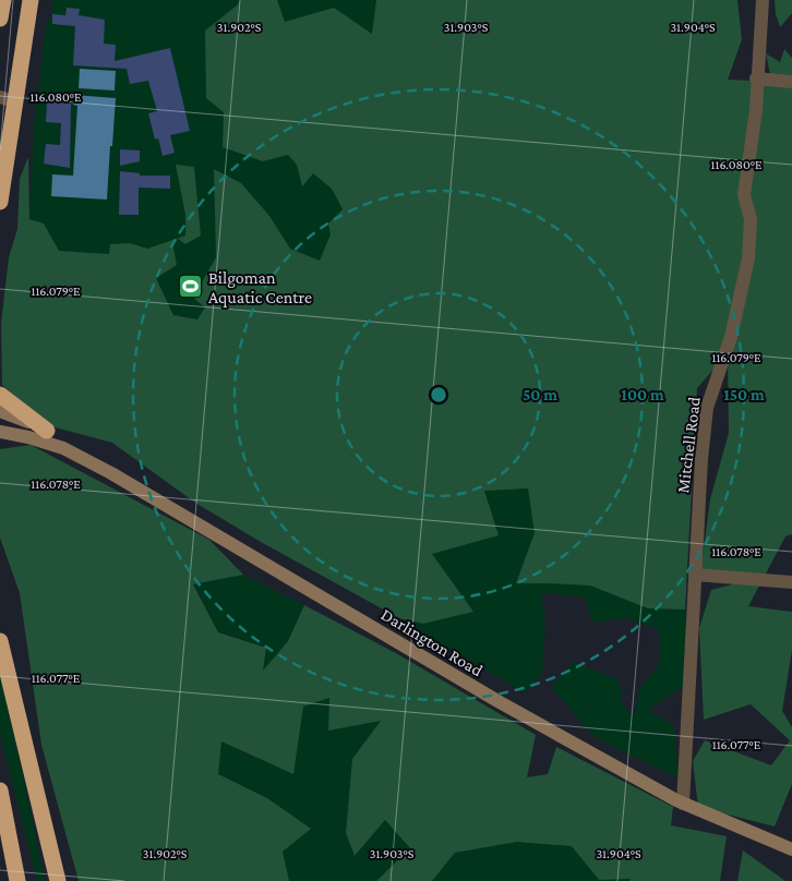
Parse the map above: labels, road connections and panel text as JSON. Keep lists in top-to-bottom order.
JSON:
{
  "streets": {
    "street": ["Mitchell Road", "Darlington Road"]
  },
  "crossings": [
    ["Mitchell Road", "Darlington Road"]
  ],
  "places": {
    "sports": ["Bilgoman Aquatic Centre"]
  },
  "coordinates": [
    "31.902°S",
    "31.903°S",
    "31.904°S",
    "116.080°E",
    "116.079°E",
    "116.078°E",
    "116.077°E"
  ],
  "rings": ["50 m", "100 m", "150 m"]
}
